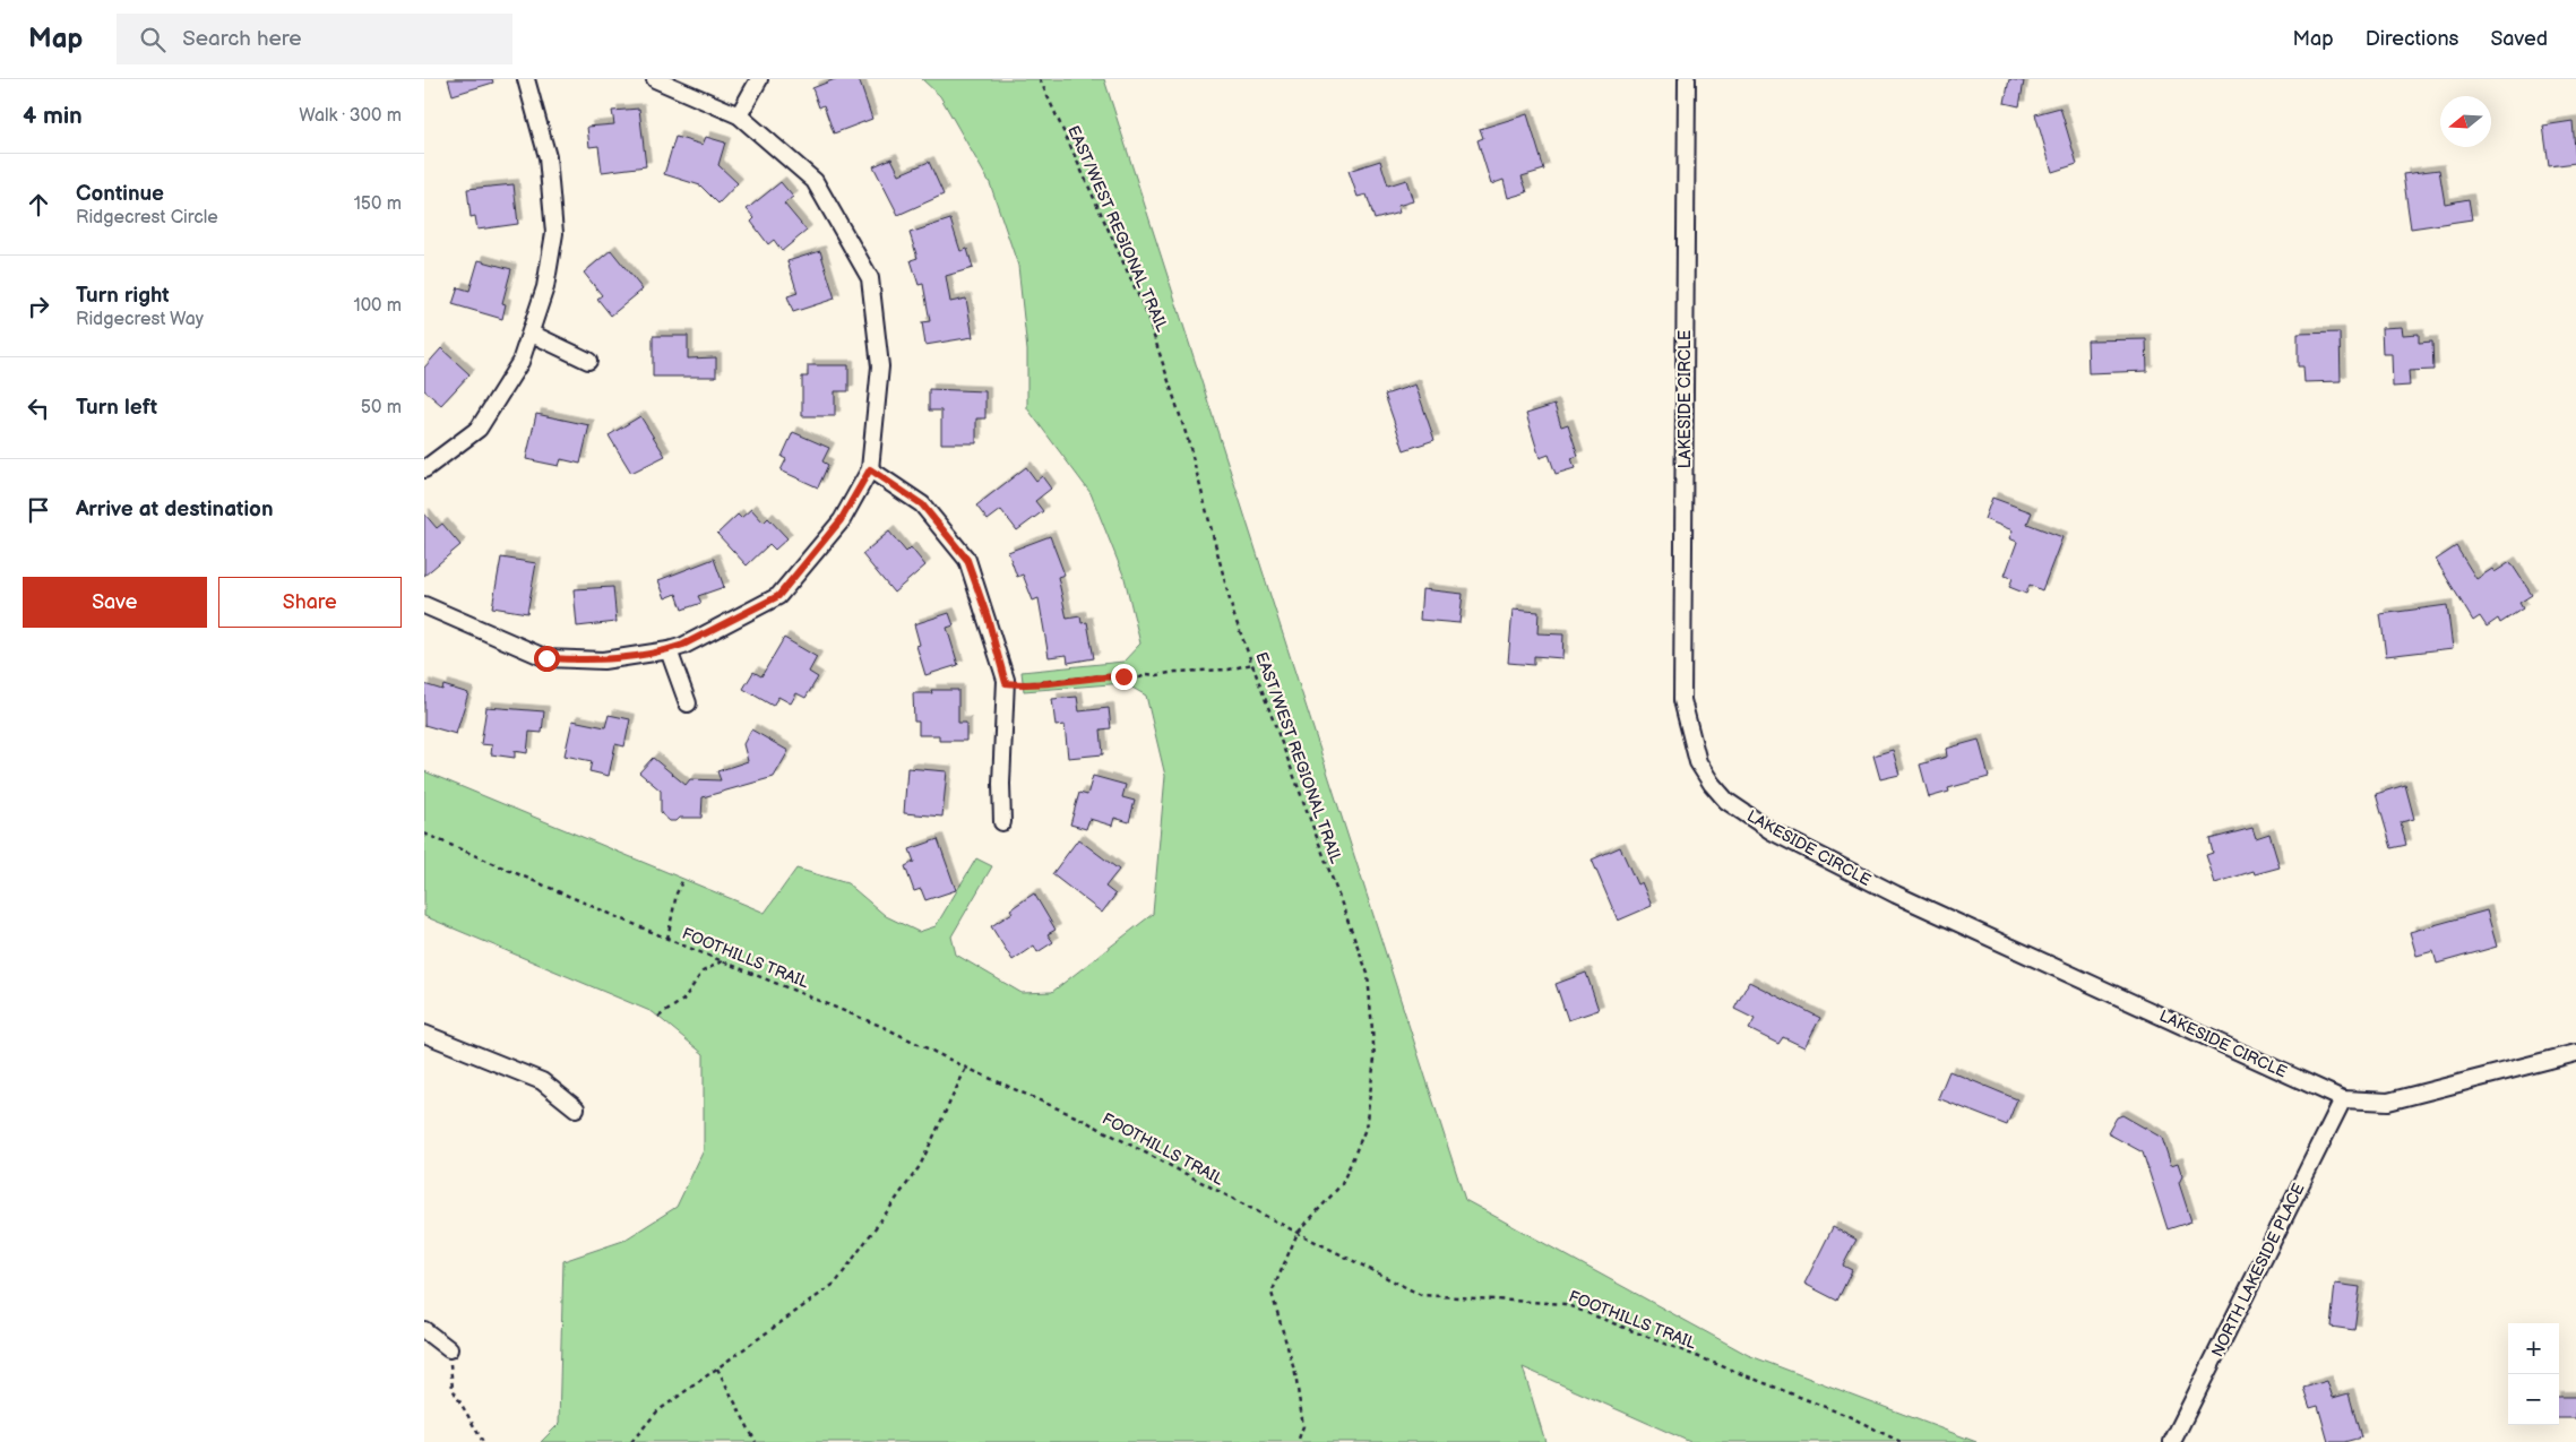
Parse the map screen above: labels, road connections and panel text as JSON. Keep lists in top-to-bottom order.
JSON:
{
  "streets": {
    "street": ["LAKESIDE CIRCLE", "NORTH LAKESIDE PLACE"],
    "path": ["EAST/WEST REGIONAL TRAIL", "FOOTHILLS TRAIL"]
  },
  "crossings": [
    ["EAST/WEST REGIONAL TRAIL", "FOOTHILLS TRAIL"],
    ["LAKESIDE CIRCLE", "NORTH LAKESIDE PLACE"]
  ],
  "north": "left",
  "page": {
    "header": "Map",
    "search": "Search here",
    "nav": ["Map", "Directions", "Saved"],
    "heading": ["4 min", "Walk · 300 m"],
    "list": [
      ["Continue", "Ridgecrest Circle", "150 m"],
      ["Turn right", "Ridgecrest Way", "100 m"],
      ["Turn left", "50 m"],
      "Arrive at destination"
    ],
    "buttons": ["Save", "Share"],
    "map_buttons": ["+", "−"]
  }
}
